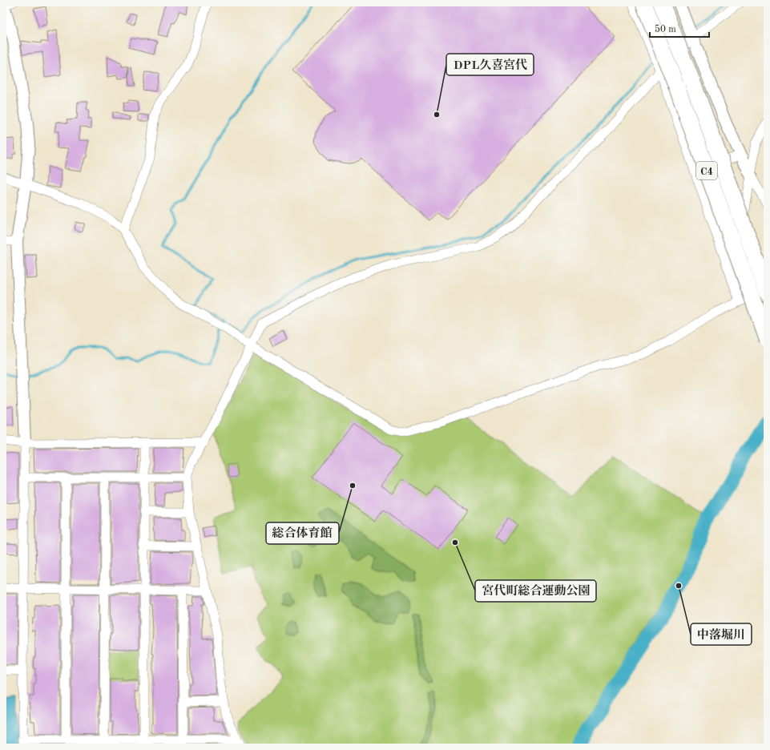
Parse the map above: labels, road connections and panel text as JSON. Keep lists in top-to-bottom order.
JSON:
{
  "streets": {
    "highway": ["C4"]
  },
  "places": [
    "DPL久喜宮代",
    "総合体育館",
    "宮代町総合運動公園",
    "中落堀川"
  ],
  "scale_bar": "50 m"
}
